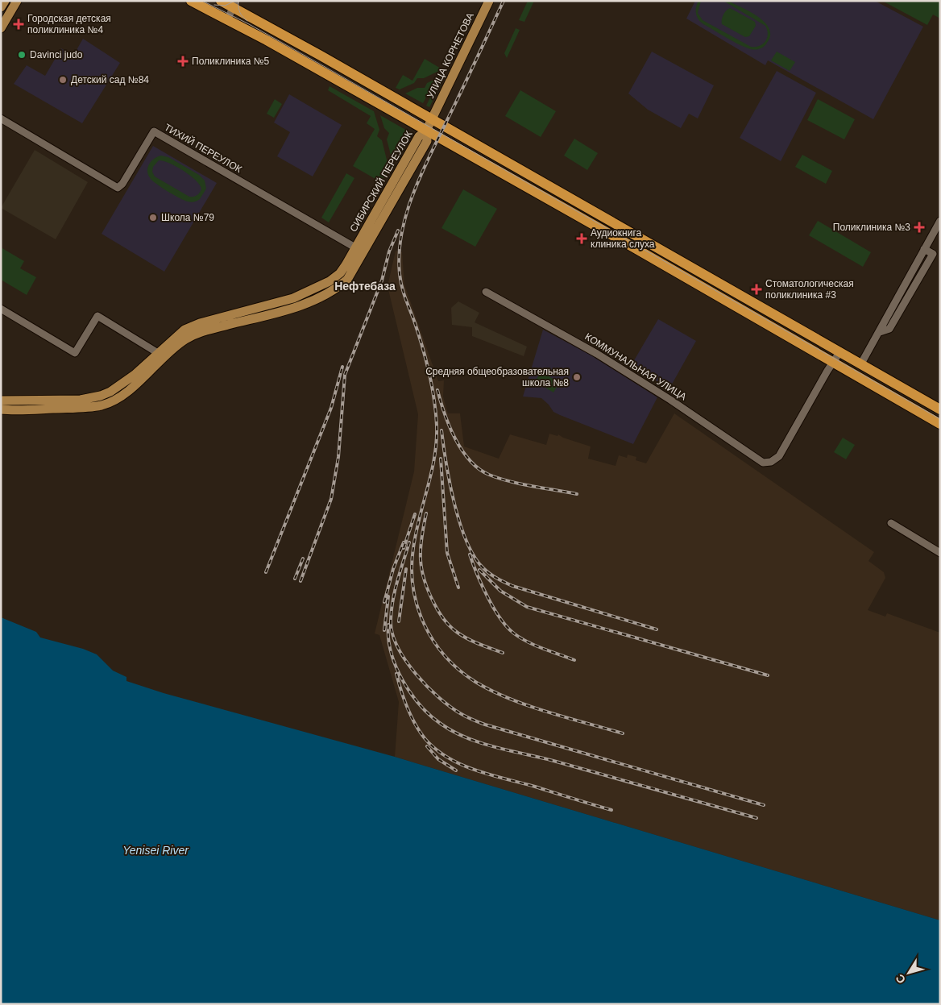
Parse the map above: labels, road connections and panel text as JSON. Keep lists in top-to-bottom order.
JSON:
{
  "streets": {
    "main road": ["УЛИЦА КОРНЕТОВА", "СИБИРСКИЙ ПЕРЕУЛОК"],
    "street": ["ТИХИЙ ПЕРЕУЛОК", "КОММУНАЛЬНАЯ УЛИЦА"]
  },
  "crossings": [
    ["УЛИЦА КОРНЕТОВА", "СИБИРСКИЙ ПЕРЕУЛОК"],
    ["ТИХИЙ ПЕРЕУЛОК", "СИБИРСКИЙ ПЕРЕУЛОК"]
  ],
  "districts": ["Нефтебаза"],
  "water": ["Yenisei River"],
  "places": {
    "health": [
      "Городская детская поликлиника №4",
      "Поликлиника №5",
      "Поликлиника №3",
      "Аудиокнига клиника слуха",
      "Стоматологическая поликлиника #3"
    ],
    "other": [
      "Davinci judo",
      "Детский сад №84",
      "Школа №79",
      "Средняя общеобразовательная школа №8"
    ]
  },
  "north": "bottom left"
}
